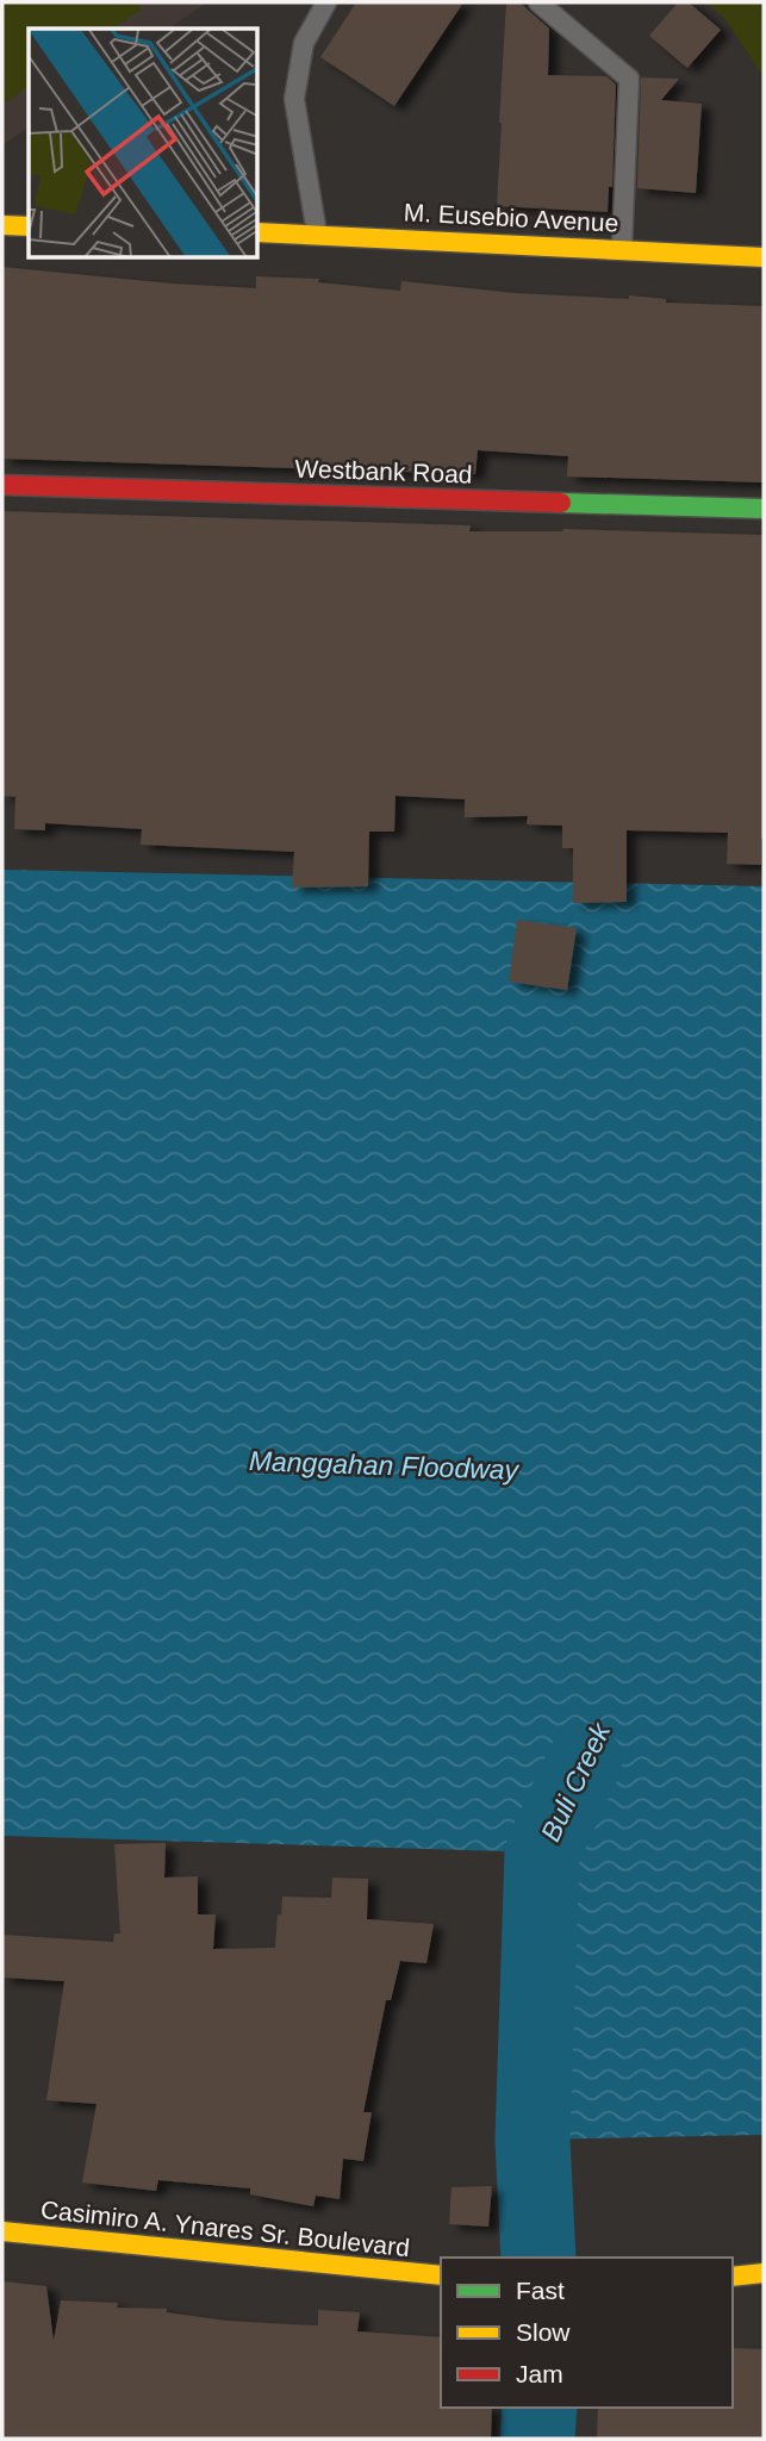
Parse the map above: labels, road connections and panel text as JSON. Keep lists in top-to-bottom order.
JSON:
{
  "streets": {
    "street": ["M. Eusebio Avenue", "Westbank Road", "Casimiro A. Ynares Sr. Boulevard"]
  },
  "water": ["Manggahan Floodway", "Buli Creek"],
  "legend": ["Fast", "Slow", "Jam"]
}
